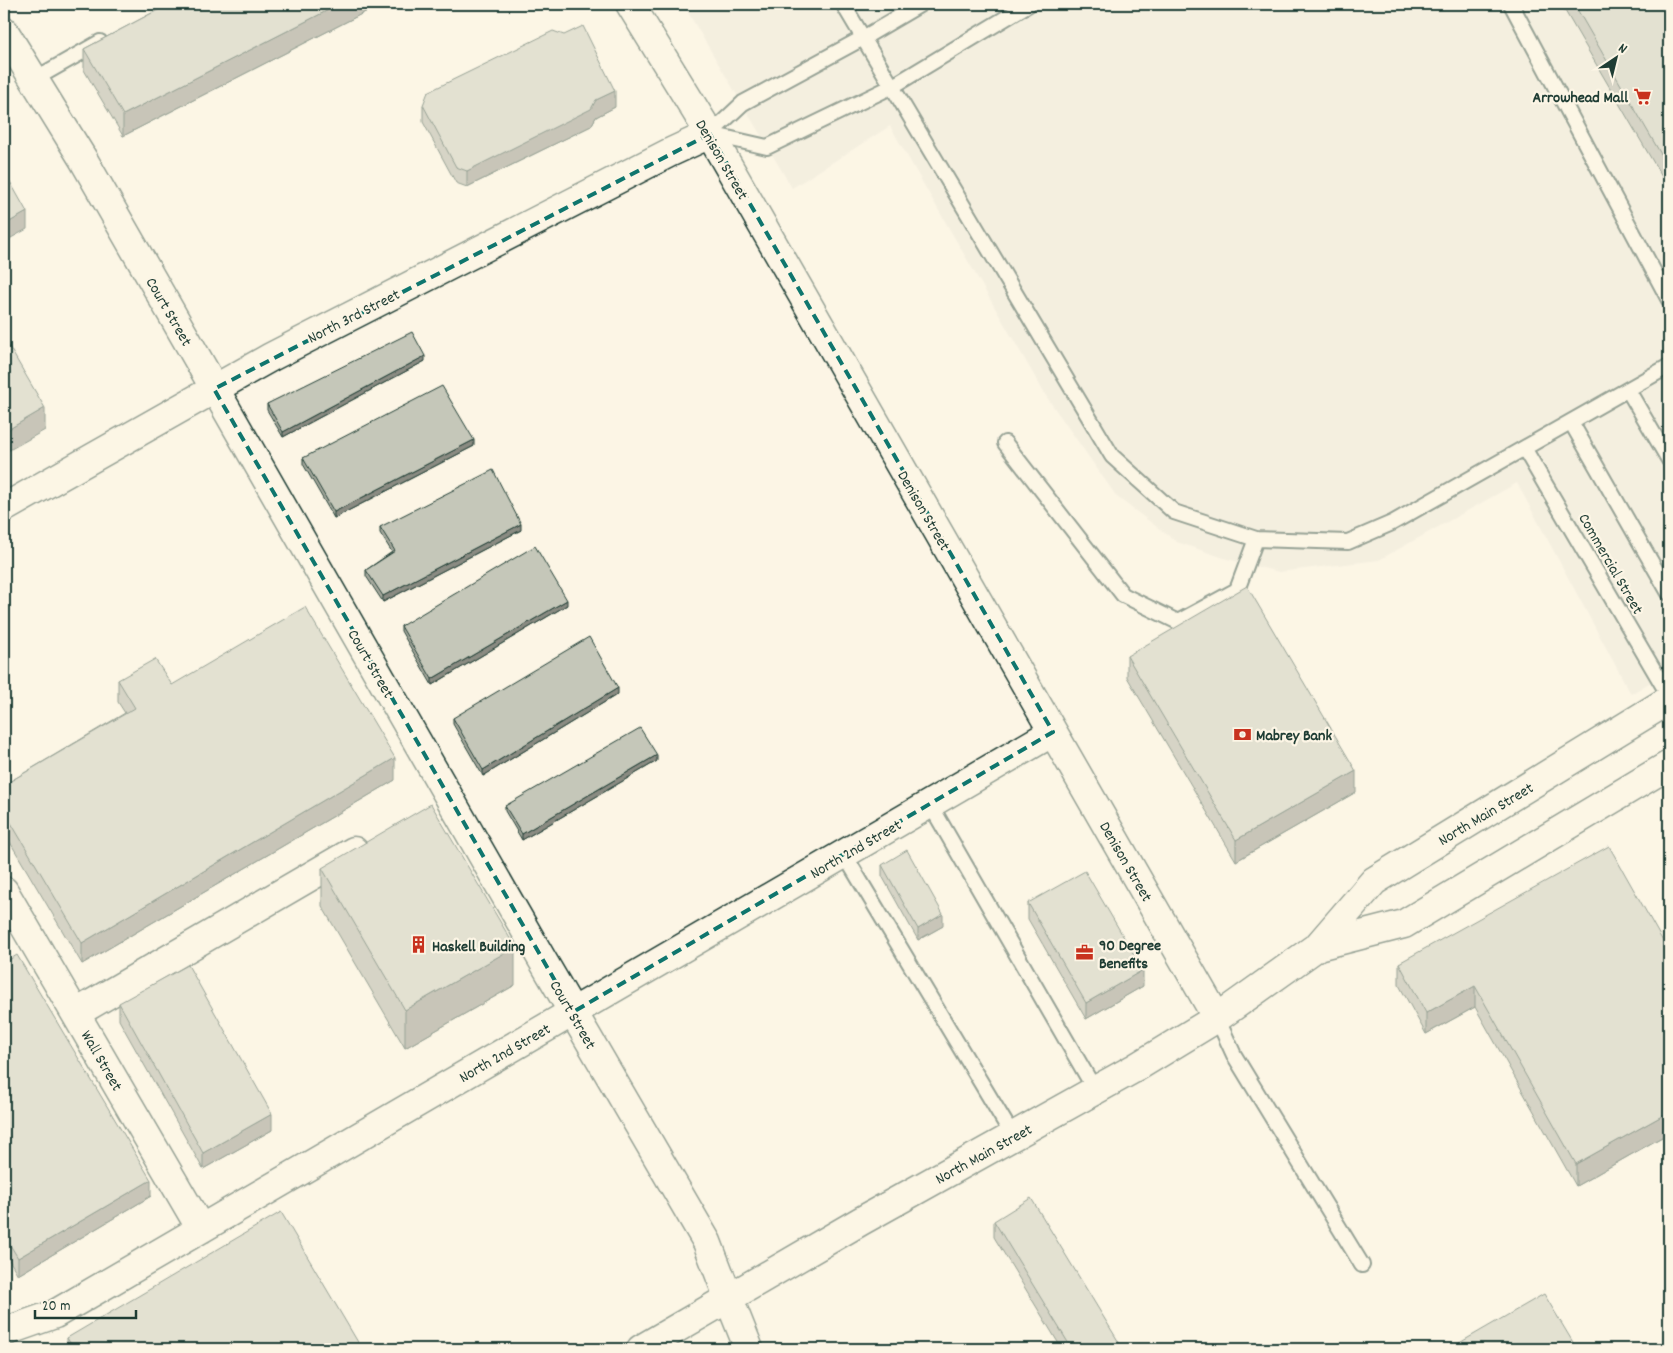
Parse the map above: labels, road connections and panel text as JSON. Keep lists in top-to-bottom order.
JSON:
{
  "streets": {
    "street": [
      "Denison Street",
      "Court Street",
      "North 3rd Street",
      "North Main Street",
      "North 2nd Street",
      "Wall Street"
    ],
    "lane": ["Commercial Street"]
  },
  "crossings": [
    ["Denison Street", "North 3rd Street"],
    ["Denison Street", "North Main Street"],
    ["Denison Street", "North 2nd Street"],
    ["Court Street", "North 3rd Street"],
    ["Court Street", "North Main Street"],
    ["Court Street", "North 2nd Street"],
    ["Commercial Street", "North Main Street"],
    ["North 2nd Street", "Wall Street"]
  ],
  "places": {
    "supermarket": ["Arrowhead Mall"],
    "bank": ["Mabrey Bank"],
    "building": ["Haskell Building"],
    "office": ["90 Degree Benefits"]
  },
  "scale_bar": "20 m",
  "north": "top right"
}
